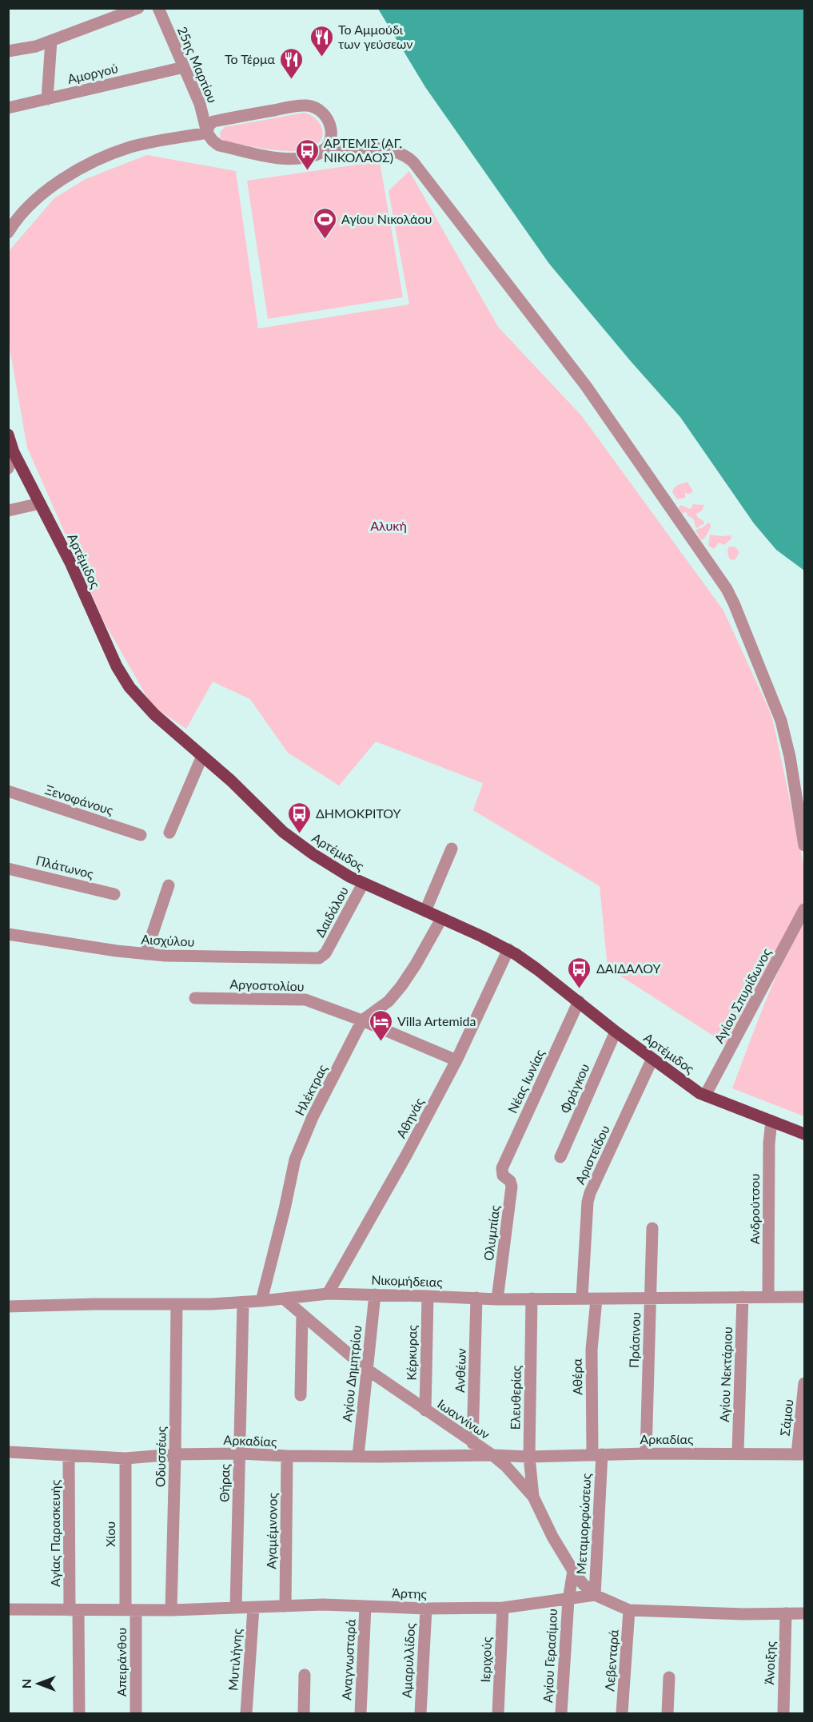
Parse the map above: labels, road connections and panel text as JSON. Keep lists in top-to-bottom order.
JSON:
{
  "streets": {
    "main road": ["Αρτέμιδος"],
    "street": [
      "25ης Μαρτίου",
      "Αμοργού",
      "Ξενοφάνους",
      "Πλάτωνος",
      "Δαιδάλου",
      "Αισχύλου",
      "Αργοστολίου",
      "Αγίου Σπυρίδωνος",
      "Νέας Ιωνίας",
      "Φράγκου",
      "Ηλέκτρας",
      "Αθηνάς",
      "Αριστείδου",
      "Ανδρούτσου",
      "Ολυμπίας",
      "Νικομήδειας",
      "Πράσινου",
      "Κέρκυρας",
      "Ανθέων",
      "Αγίου Δημητρίου",
      "Αγίου Νεκτάριου",
      "Αθέρα",
      "Ελευθερίας",
      "Σάμου",
      "Ιωαννίνων",
      "Αρκαδίας",
      "Οδυσσέως",
      "Θήρας",
      "Μεταμορφώσεως",
      "Αγαμέμνονος",
      "Αγίας Παρασκευής",
      "Χίου",
      "Άρτης",
      "Αγίου Γερασίμου",
      "Μυτιλήνης",
      "Αναγνωσταρά",
      "Ιεριχούς",
      "Αμαρυλλίδος",
      "Λεβενταρά",
      "Απειράνθου",
      "Άνοιξης"
    ]
  },
  "crossings": [
    ["25ης Μαρτίου", "Αμοργού"],
    ["Αρτέμιδος", "Δαιδάλου"],
    ["Αρτέμιδος", "Αγίου Σπυρίδωνος"],
    ["Αρτέμιδος", "Νέας Ιωνίας"],
    ["Αρτέμιδος", "Φράγκου"],
    ["Αρτέμιδος", "Ηλέκτρας"],
    ["Αρτέμιδος", "Αθηνάς"],
    ["Αρτέμιδος", "Αριστείδου"],
    ["Αρτέμιδος", "Ανδρούτσου"],
    ["Δαιδάλου", "Αισχύλου"],
    ["Αργοστολίου", "Ηλέκτρας"],
    ["Αργοστολίου", "Αθηνάς"],
    ["Νέας Ιωνίας", "Ολυμπίας"],
    ["Ηλέκτρας", "Νικομήδειας"],
    ["Αθηνάς", "Νικομήδειας"],
    ["Αριστείδου", "Νικομήδειας"],
    ["Ανδρούτσου", "Νικομήδειας"],
    ["Ολυμπίας", "Νικομήδειας"],
    ["Νικομήδειας", "Πράσινου"],
    ["Νικομήδειας", "Κέρκυρας"],
    ["Νικομήδειας", "Ανθέων"],
    ["Νικομήδειας", "Αγίου Δημητρίου"],
    ["Νικομήδειας", "Αγίου Νεκτάριου"],
    ["Νικομήδειας", "Αθέρα"],
    ["Νικομήδειας", "Ελευθερίας"],
    ["Νικομήδειας", "Ιωαννίνων"],
    ["Νικομήδειας", "Οδυσσέως"],
    ["Νικομήδειας", "Θήρας"],
    ["Πράσινου", "Αρκαδίας"],
    ["Κέρκυρας", "Ιωαννίνων"],
    ["Ανθέων", "Ιωαννίνων"],
    ["Αγίου Δημητρίου", "Ιωαννίνων"],
    ["Αγίου Δημητρίου", "Αρκαδίας"],
    ["Αγίου Νεκτάριου", "Αρκαδίας"],
    ["Αθέρα", "Αρκαδίας"],
    ["Αθέρα", "Μεταμορφώσεως"],
    ["Ελευθερίας", "Ιωαννίνων"],
    ["Ελευθερίας", "Αρκαδίας"],
    ["Σάμου", "Αρκαδίας"],
    ["Ιωαννίνων", "Αρκαδίας"],
    ["Ιωαννίνων", "Μεταμορφώσεως"],
    ["Ιωαννίνων", "Άρτης"],
    ["Αρκαδίας", "Οδυσσέως"],
    ["Αρκαδίας", "Θήρας"],
    ["Αρκαδίας", "Μεταμορφώσεως"],
    ["Αρκαδίας", "Αγαμέμνονος"],
    ["Αρκαδίας", "Αγίας Παρασκευής"],
    ["Αρκαδίας", "Χίου"],
    ["Οδυσσέως", "Άρτης"],
    ["Θήρας", "Άρτης"],
    ["Μεταμορφώσεως", "Άρτης"],
    ["Αγαμέμνονος", "Άρτης"],
    ["Αγίας Παρασκευής", "Άρτης"],
    ["Χίου", "Άρτης"],
    ["Χίου", "Απειράνθου"],
    ["Άρτης", "Αγίου Γερασίμου"],
    ["Άρτης", "Μυτιλήνης"],
    ["Άρτης", "Αναγνωσταρά"],
    ["Άρτης", "Ιεριχούς"],
    ["Άρτης", "Αμαρυλλίδος"],
    ["Άρτης", "Απειράνθου"]
  ],
  "parks": ["Αλυκή"],
  "places": {
    "restaurant": ["Το Αμμούδι των γεύσεων", "Το Τέρμα"],
    "bus stop": ["ΑΡΤΕΜΙΣ (ΑΓ. ΝΙΚΟΛΑΟΣ)", "ΔΗΜΟΚΡΙΤΟΥ", "ΔΑΙΔΑΛΟΥ"],
    "sports": ["Αγίου Νικολάου"],
    "hotel": ["Villa Artemida"]
  },
  "north": "left"
}
